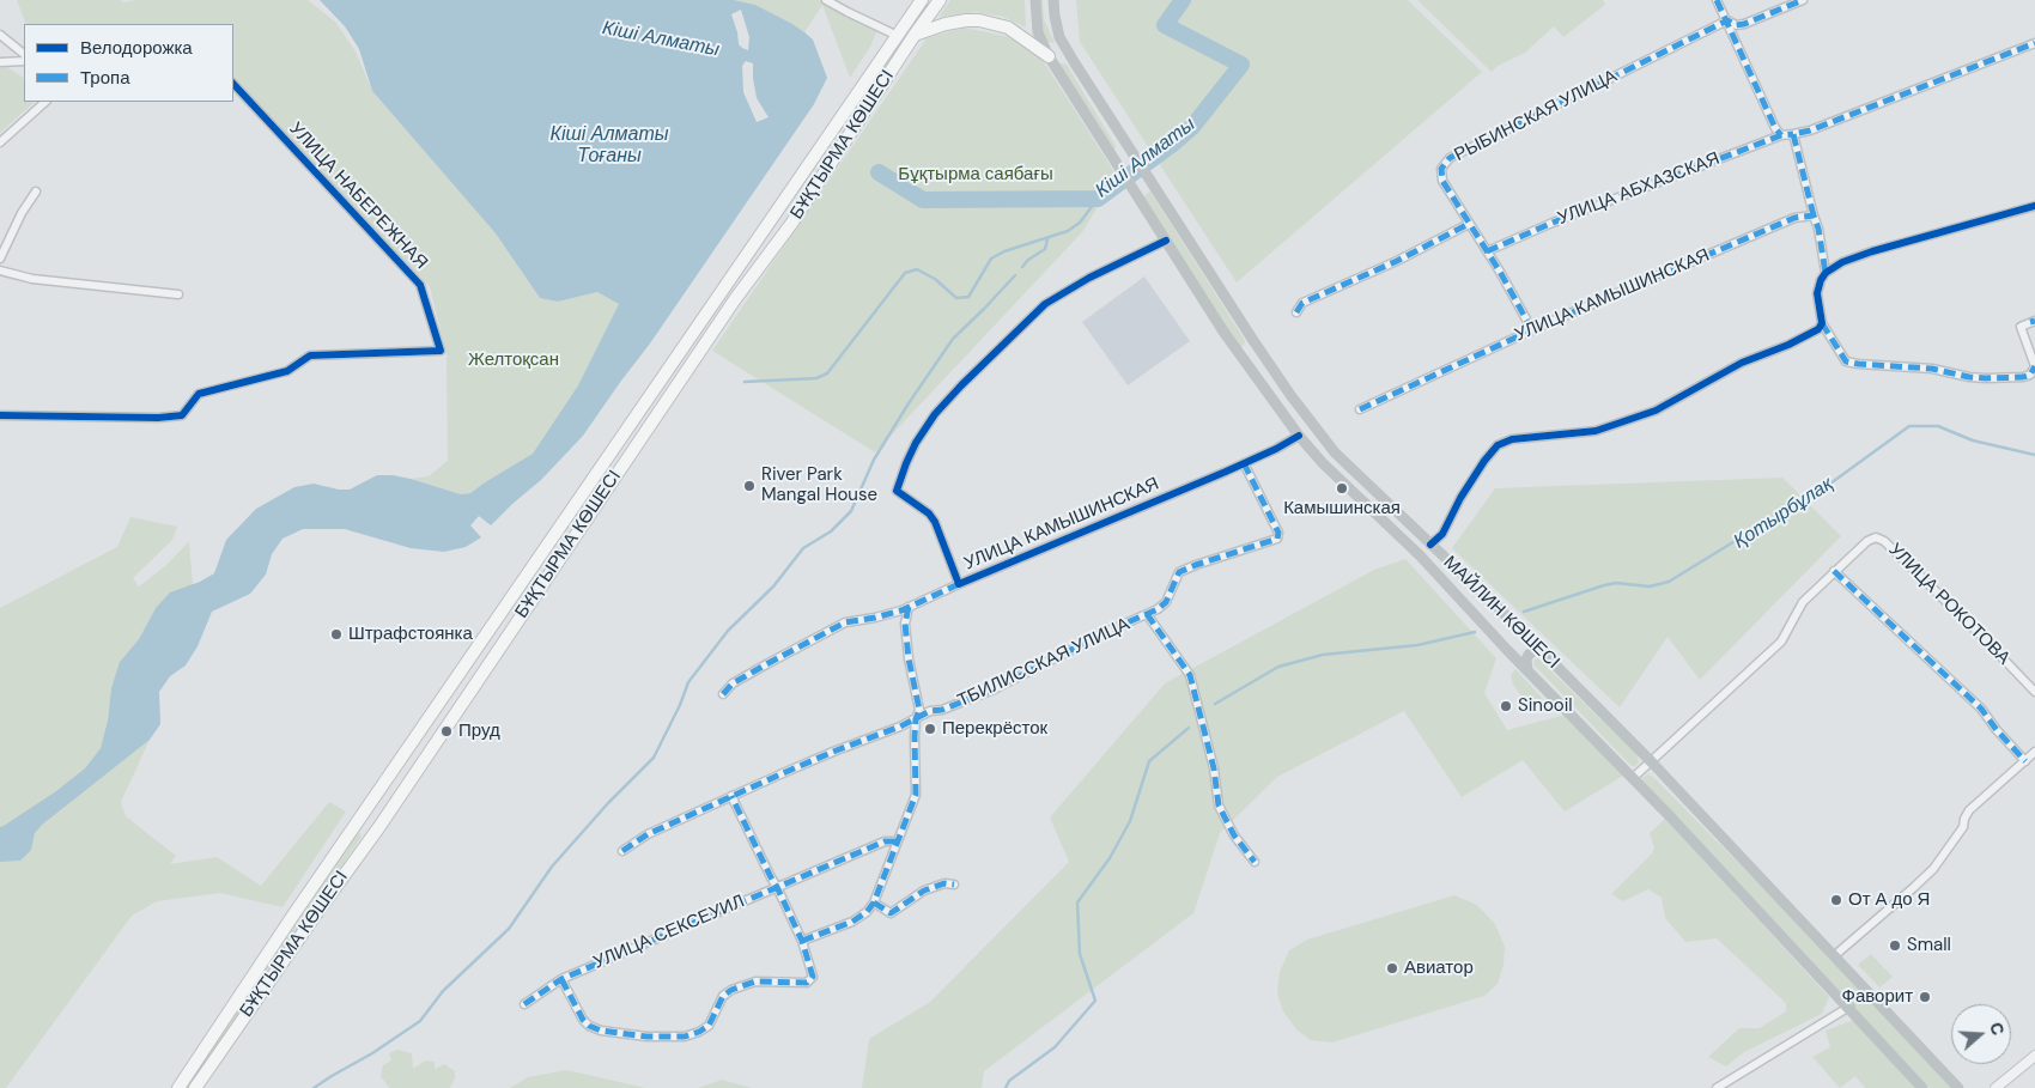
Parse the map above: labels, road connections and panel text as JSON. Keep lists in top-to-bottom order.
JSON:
{
  "streets": {
    "main road": ["БҰҚТЫРМА КӨШЕСІ", "МАЙЛИН КӨШЕСІ"],
    "street": [
      "РЫБИНСКАЯ УЛИЦА",
      "УЛИЦА АБХАЗСКАЯ",
      "УЛИЦА НАБЕРЕЖНАЯ",
      "УЛИЦА КАМЫШИНСКАЯ",
      "УЛИЦА РОКОТОВА",
      "ТБИЛИССКАЯ УЛИЦА",
      "УЛИЦА СЕКСЕУИЛ"
    ]
  },
  "crossings": [
    ["РЫБИНСКАЯ УЛИЦА", "УЛИЦА АБХАЗСКАЯ"],
    ["РЫБИНСКАЯ УЛИЦА", "УЛИЦА КАМЫШИНСКАЯ"],
    ["УЛИЦА КАМЫШИНСКАЯ", "МАЙЛИН КӨШЕСІ"],
    ["УЛИЦА КАМЫШИНСКАЯ", "ТБИЛИССКАЯ УЛИЦА"],
    ["УЛИЦА РОКОТОВА", "МАЙЛИН КӨШЕСІ"]
  ],
  "water": ["Кіші Алматы", "Кіші Алматы Тоғаны", "Қотырбұлақ"],
  "parks": ["Бұқтырма саябағы", "Желтоқсан"],
  "places": [
    "River Park Mangal House",
    "Камышинская",
    "Штрафстоянка",
    "Sinooil",
    "Перекрёсток",
    "Пруд",
    "От А до Я",
    "Small",
    "Авиатор",
    "Фаворит"
  ],
  "legend": ["Велодорожка", "Тропа"],
  "north": "right"
}
